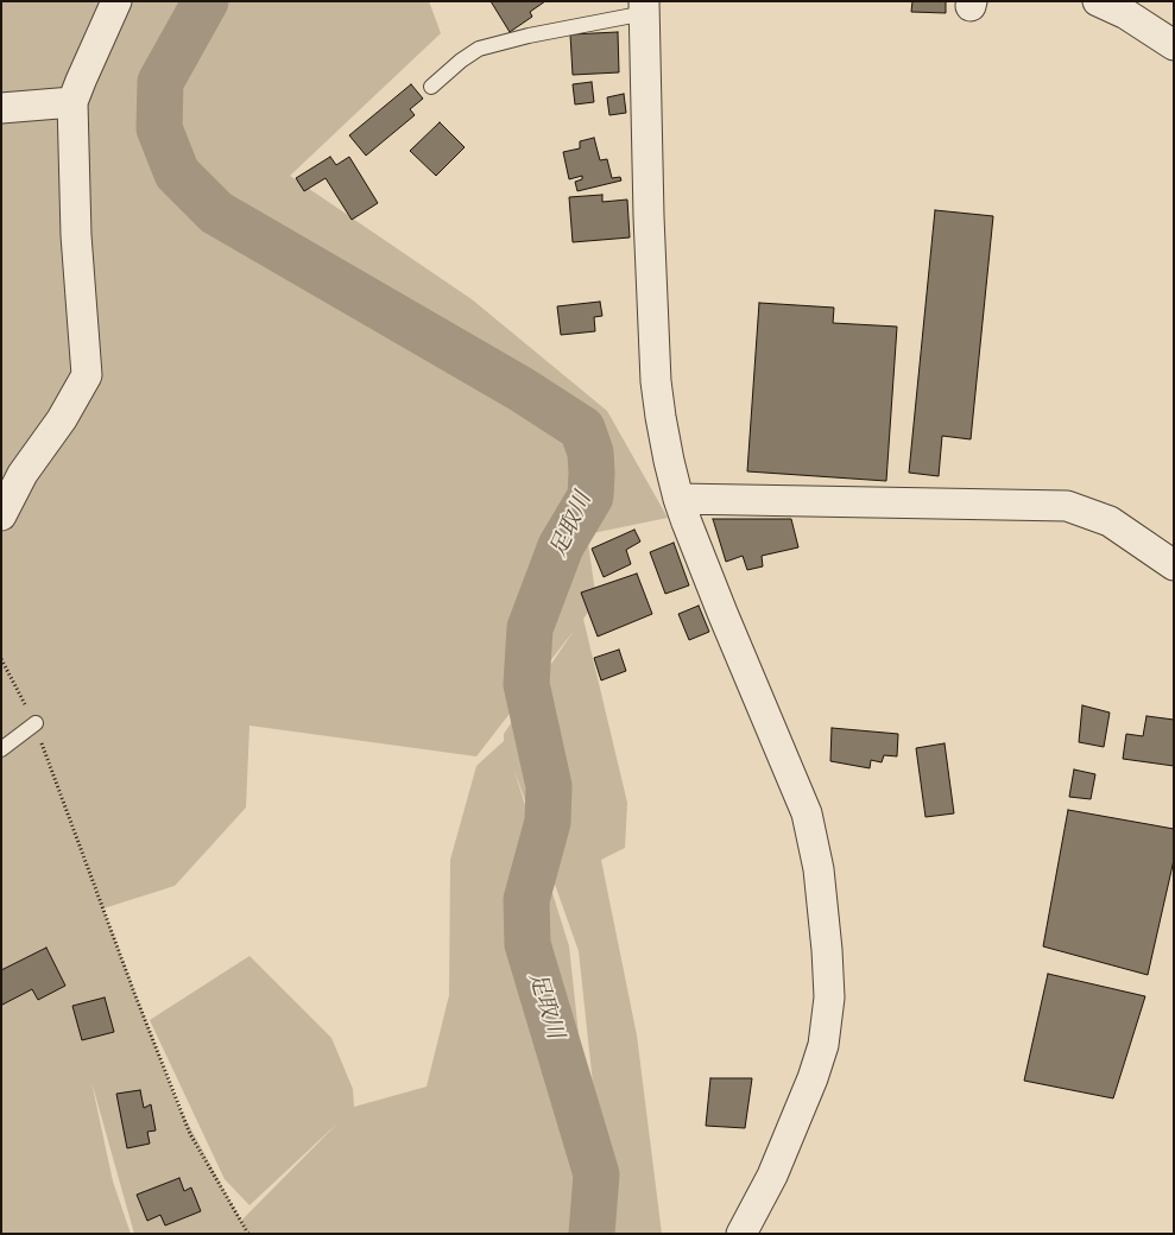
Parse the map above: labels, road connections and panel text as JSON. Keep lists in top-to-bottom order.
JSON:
{
  "water": ["足取川"]
}
